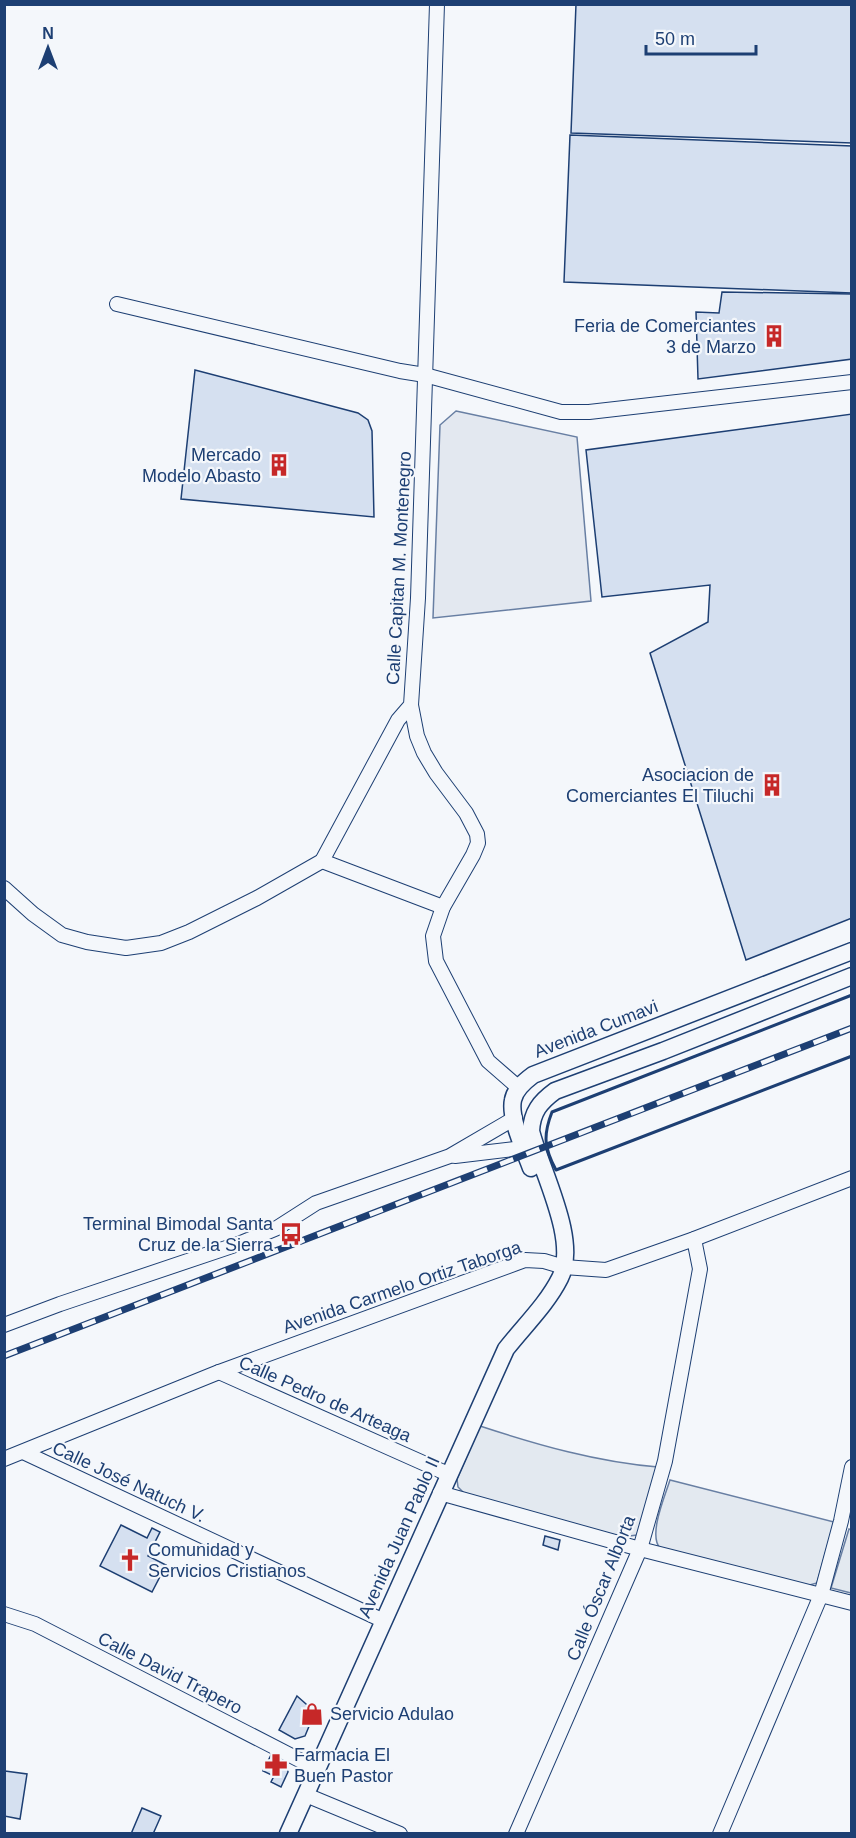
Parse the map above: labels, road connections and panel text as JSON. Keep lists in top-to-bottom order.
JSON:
{
  "streets": {
    "street": [
      "Calle Capitan M. Montenegro",
      "Avenida Cumavi",
      "Avenida Carmelo Ortiz Taborga",
      "Calle Pedro de Arteaga",
      "Calle José Natuch V.",
      "Avenida Juan Pablo II",
      "Calle Óscar Alborta",
      "Calle David Trapero"
    ]
  },
  "crossings": [
    ["Avenida Carmelo Ortiz Taborga", "Calle Pedro de Arteaga"],
    ["Avenida Carmelo Ortiz Taborga", "Calle José Natuch V."],
    ["Avenida Carmelo Ortiz Taborga", "Avenida Juan Pablo II"],
    ["Avenida Carmelo Ortiz Taborga", "Calle Óscar Alborta"],
    ["Calle Pedro de Arteaga", "Avenida Juan Pablo II"],
    ["Calle José Natuch V.", "Avenida Juan Pablo II"],
    ["Avenida Juan Pablo II", "Calle David Trapero"]
  ],
  "places": {
    "building": ["Feria de Comerciantes 3 de Marzo", "Mercado Modelo Abasto", "Asociacion de Comerciantes El Tiluchi"],
    "bus stop": ["Terminal Bimodal Santa Cruz de la Sierra"],
    "church": ["Comunidad y Servicios Cristianos"],
    "shop": ["Servicio Adulao"],
    "pharmacy": ["Farmacia El Buen Pastor"]
  },
  "scale_bar": "50 m",
  "north": "top"
}
